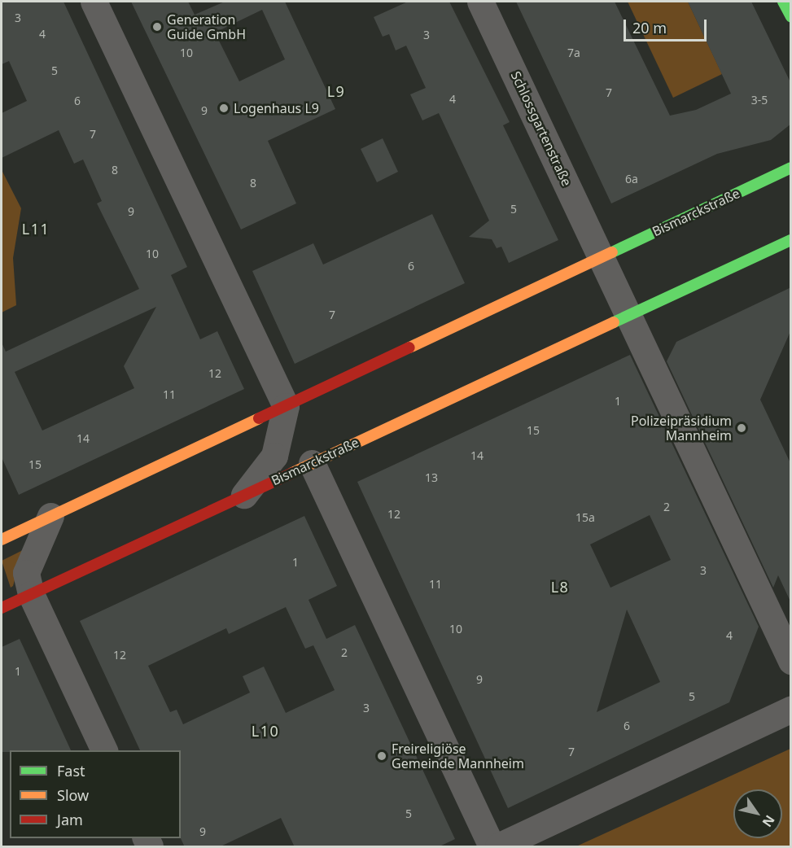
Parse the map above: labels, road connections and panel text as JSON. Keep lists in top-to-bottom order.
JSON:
{
  "streets": {
    "main road": ["Bismarckstraße"],
    "street": ["Schlossgartenstraße"]
  },
  "crossings": [
    ["Schlossgartenstraße", "Bismarckstraße"]
  ],
  "districts": [
    "L9",
    "L11",
    "L8",
    "L10"
  ],
  "places": [
    "Generation Guide GmbH",
    "Logenhaus L9",
    "Polizeipräsidium Mannheim",
    "Freireligiöse Gemeinde Mannheim"
  ],
  "house_numbers": [
    "3",
    "4",
    "3",
    "10",
    "7a",
    "5",
    "7",
    "4",
    "3-5",
    "6",
    "9",
    "7",
    "8",
    "6a",
    "8",
    "5",
    "9",
    "10",
    "6",
    "7",
    "12",
    "11",
    "1",
    "15",
    "14",
    "14",
    "15",
    "13",
    "2",
    "12",
    "15a",
    "1",
    "3",
    "11",
    "10",
    "4",
    "2",
    "12",
    "1",
    "9",
    "5",
    "3",
    "6",
    "7",
    "5",
    "9"
  ],
  "legend": ["Fast", "Slow", "Jam"],
  "scale_bar": "20 m",
  "north": "bottom right"
}
